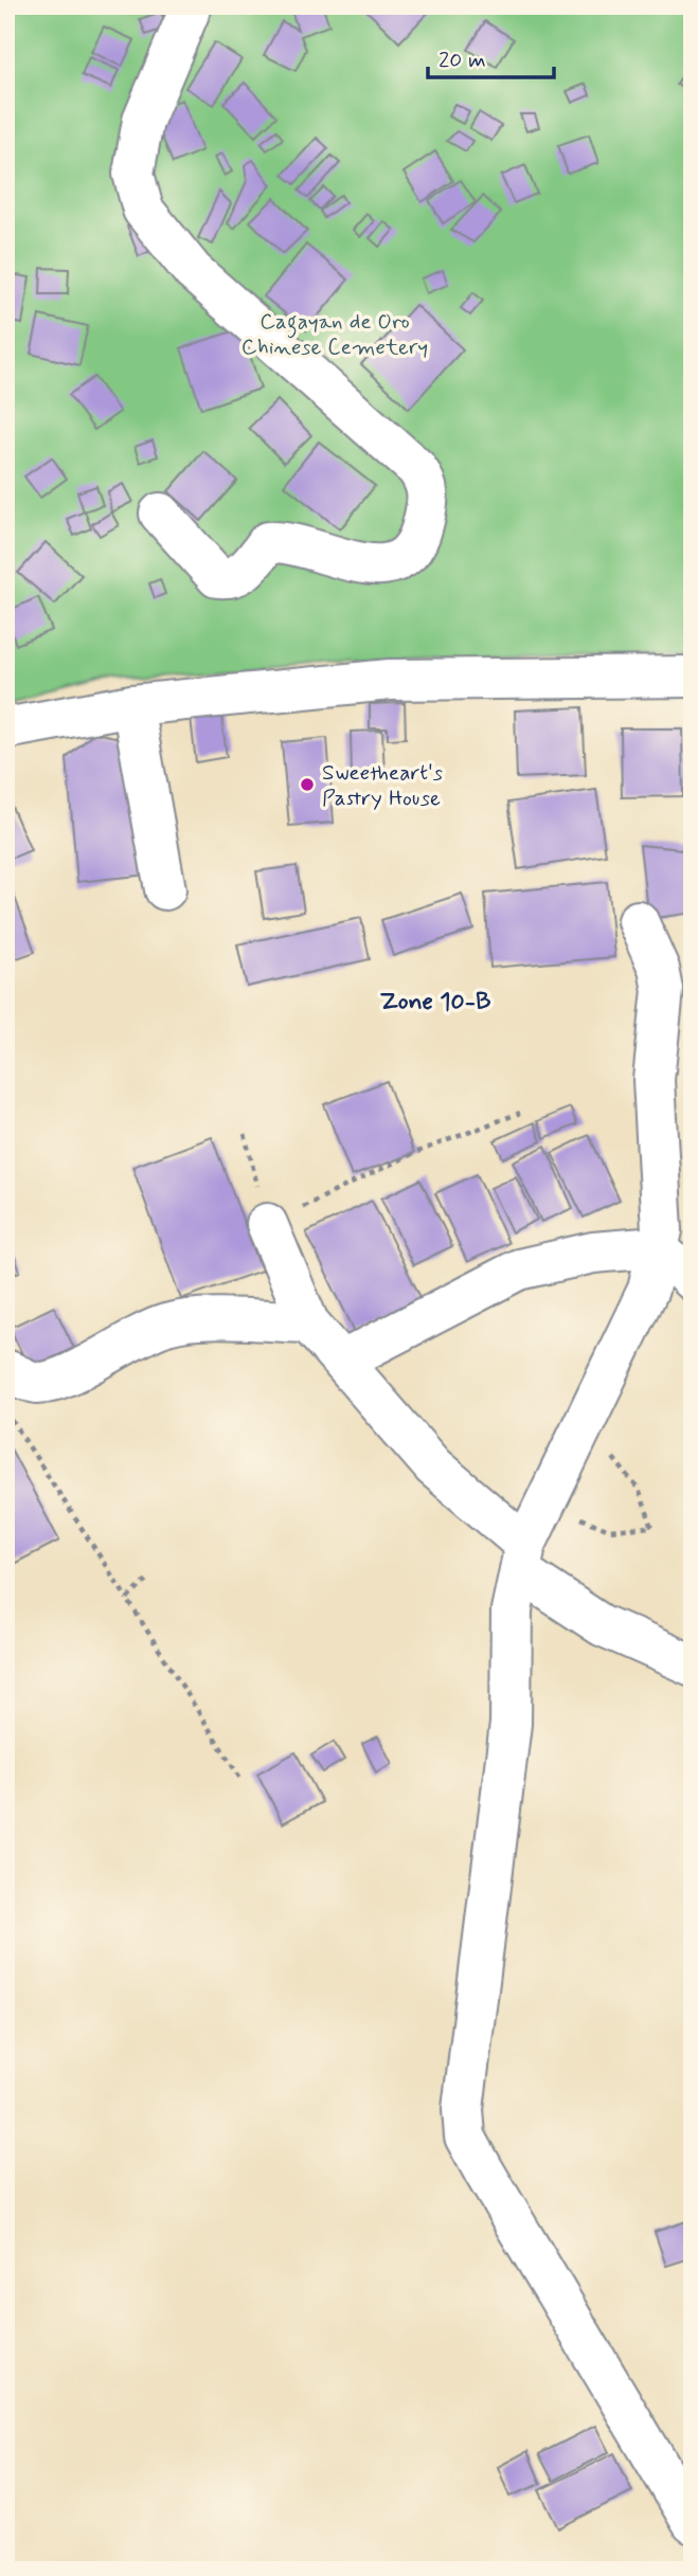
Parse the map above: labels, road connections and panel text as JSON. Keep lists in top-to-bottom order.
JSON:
{
  "districts": ["Zone 10-B"],
  "parks": ["Cagayan de Oro Chinese Cemetery"],
  "places": ["Sweetheart's Pastry House"],
  "scale_bar": "20 m"
}
